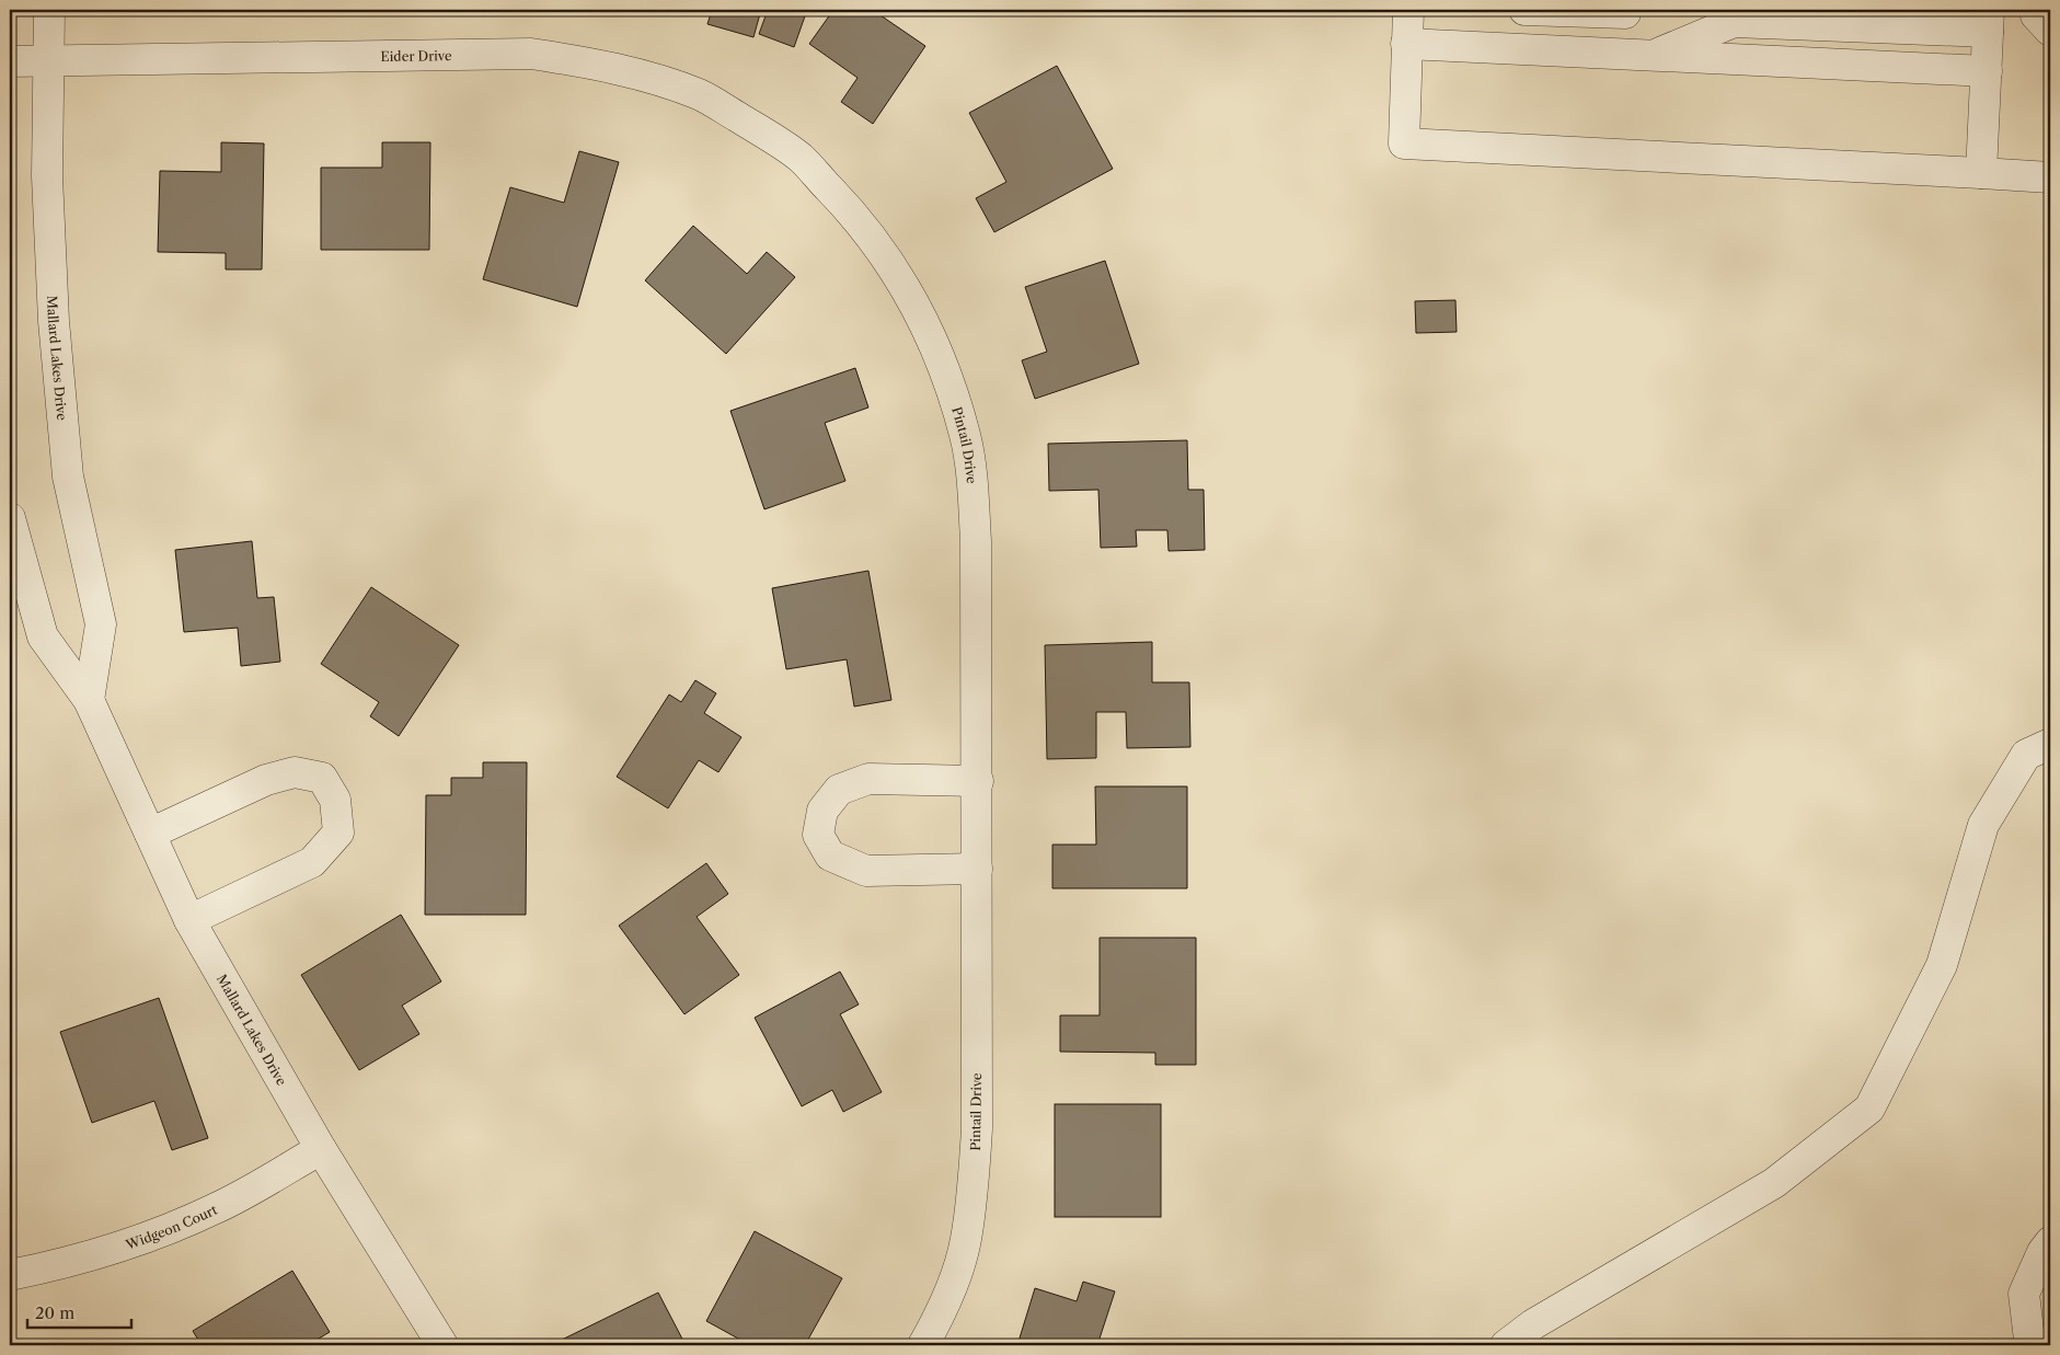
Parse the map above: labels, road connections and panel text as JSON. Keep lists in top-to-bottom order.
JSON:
{
  "streets": {
    "street": [
      "Eider Drive",
      "Mallard Lakes Drive",
      "Pintail Drive",
      "Widgeon Court"
    ]
  },
  "crossings": [
    ["Eider Drive", "Mallard Lakes Drive"],
    ["Eider Drive", "Pintail Drive"],
    ["Mallard Lakes Drive", "Widgeon Court"]
  ],
  "scale_bar": "20 m"
}
